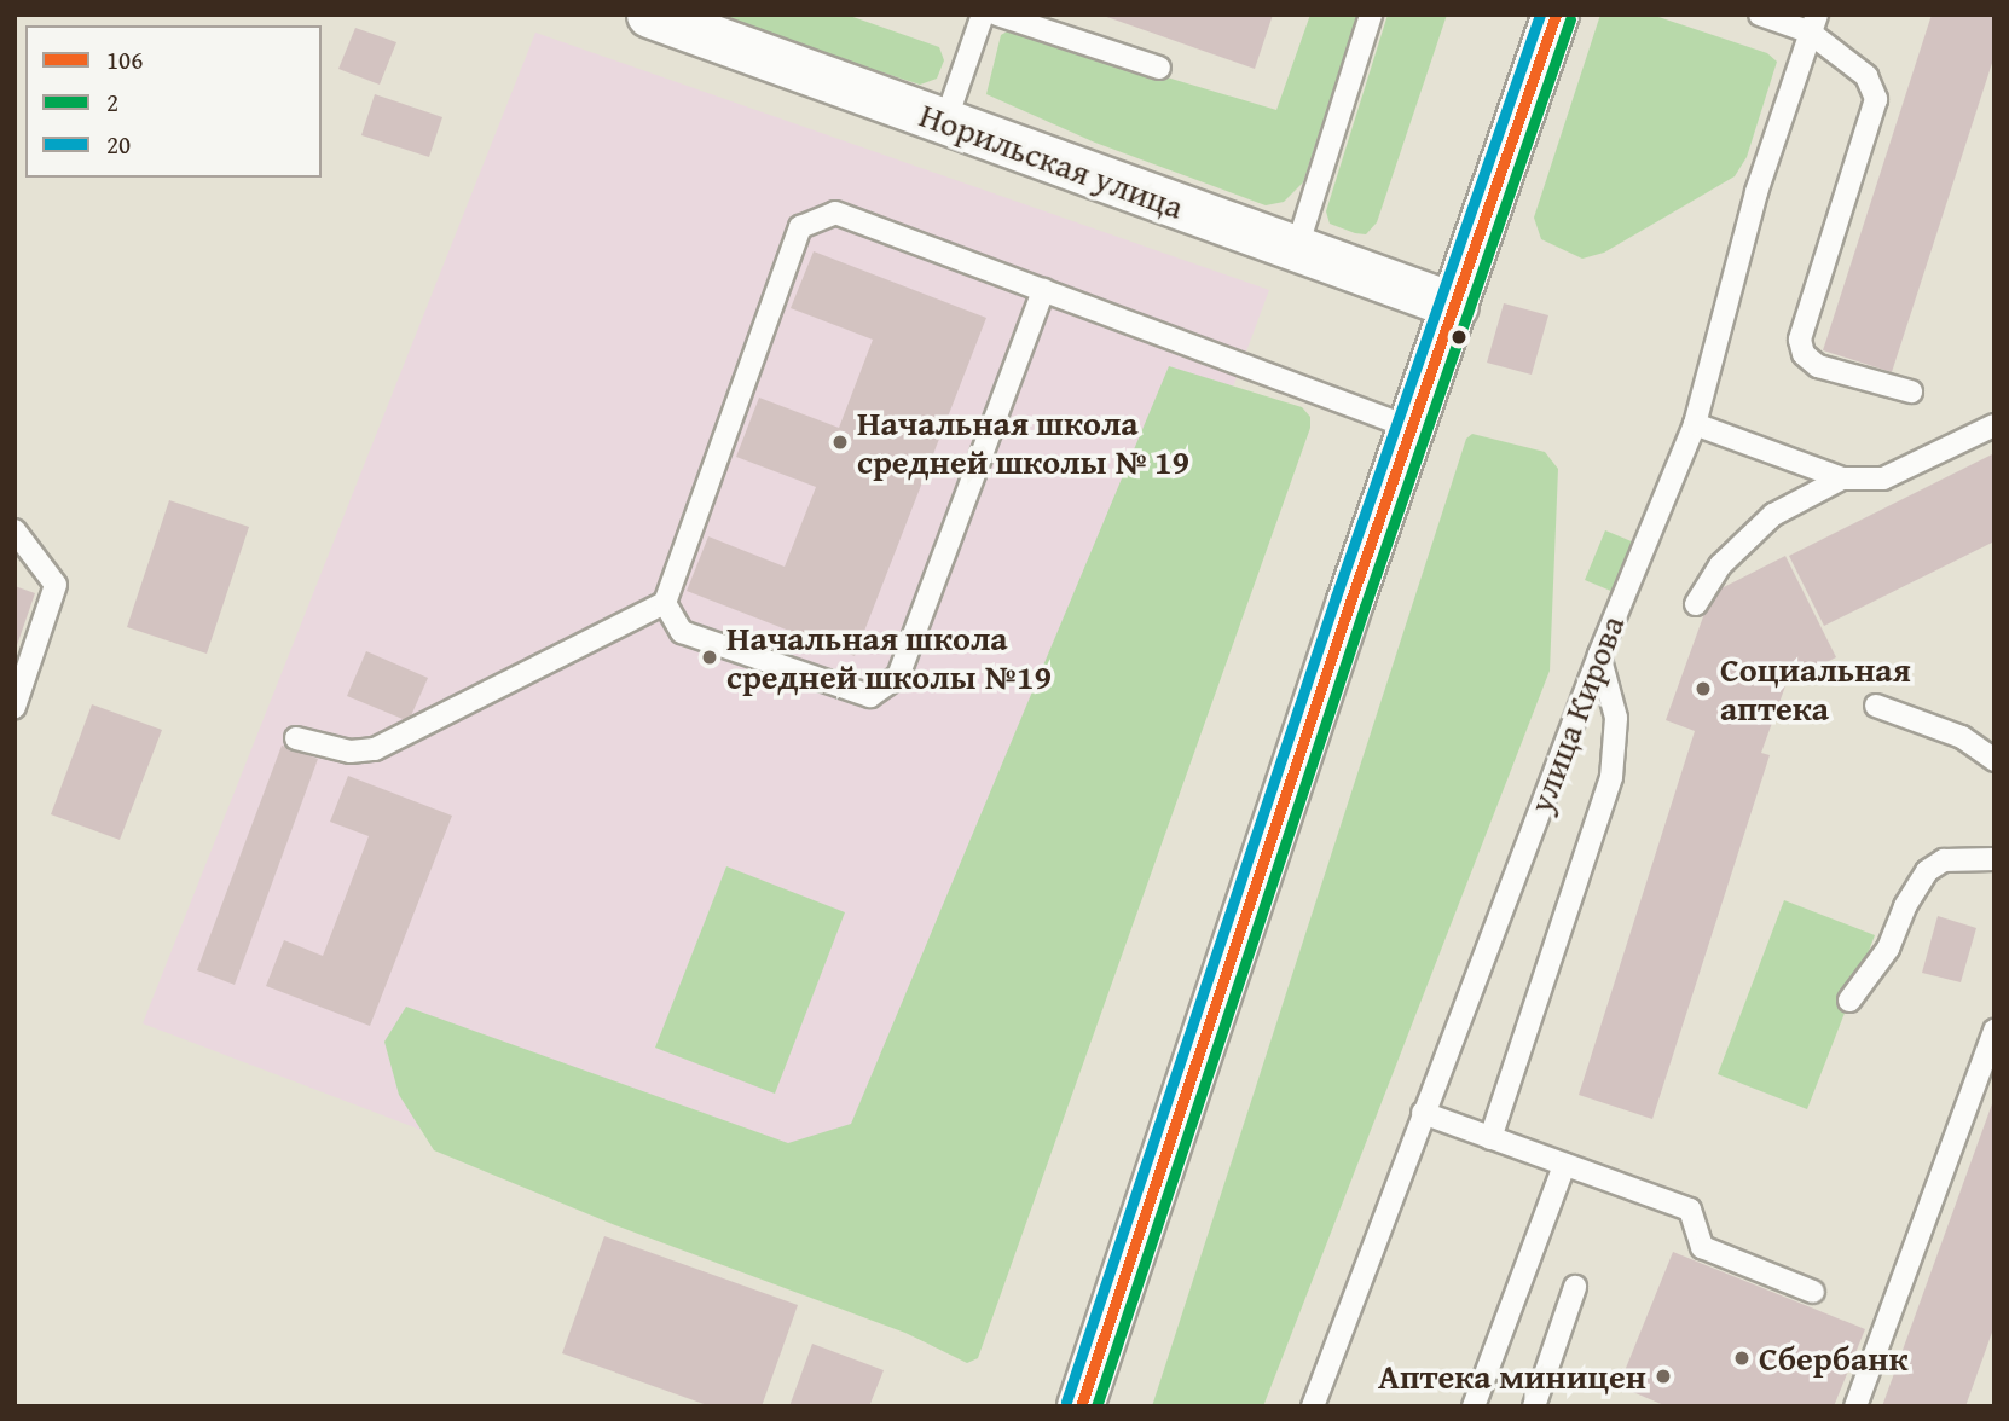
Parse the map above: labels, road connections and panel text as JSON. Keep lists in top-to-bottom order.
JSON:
{
  "streets": {
    "street": ["Норильская улица"],
    "lane": ["улица Кирова"]
  },
  "places": [
    "Начальная школа средней школы № 19",
    "Начальная школа средней школы №19",
    "Социальная аптека",
    "Сбербанк",
    "Аптека миницен"
  ],
  "lines": ["transit line 106", "transit line 20", "transit line 2"],
  "legend": ["106", "2", "20"]
}
